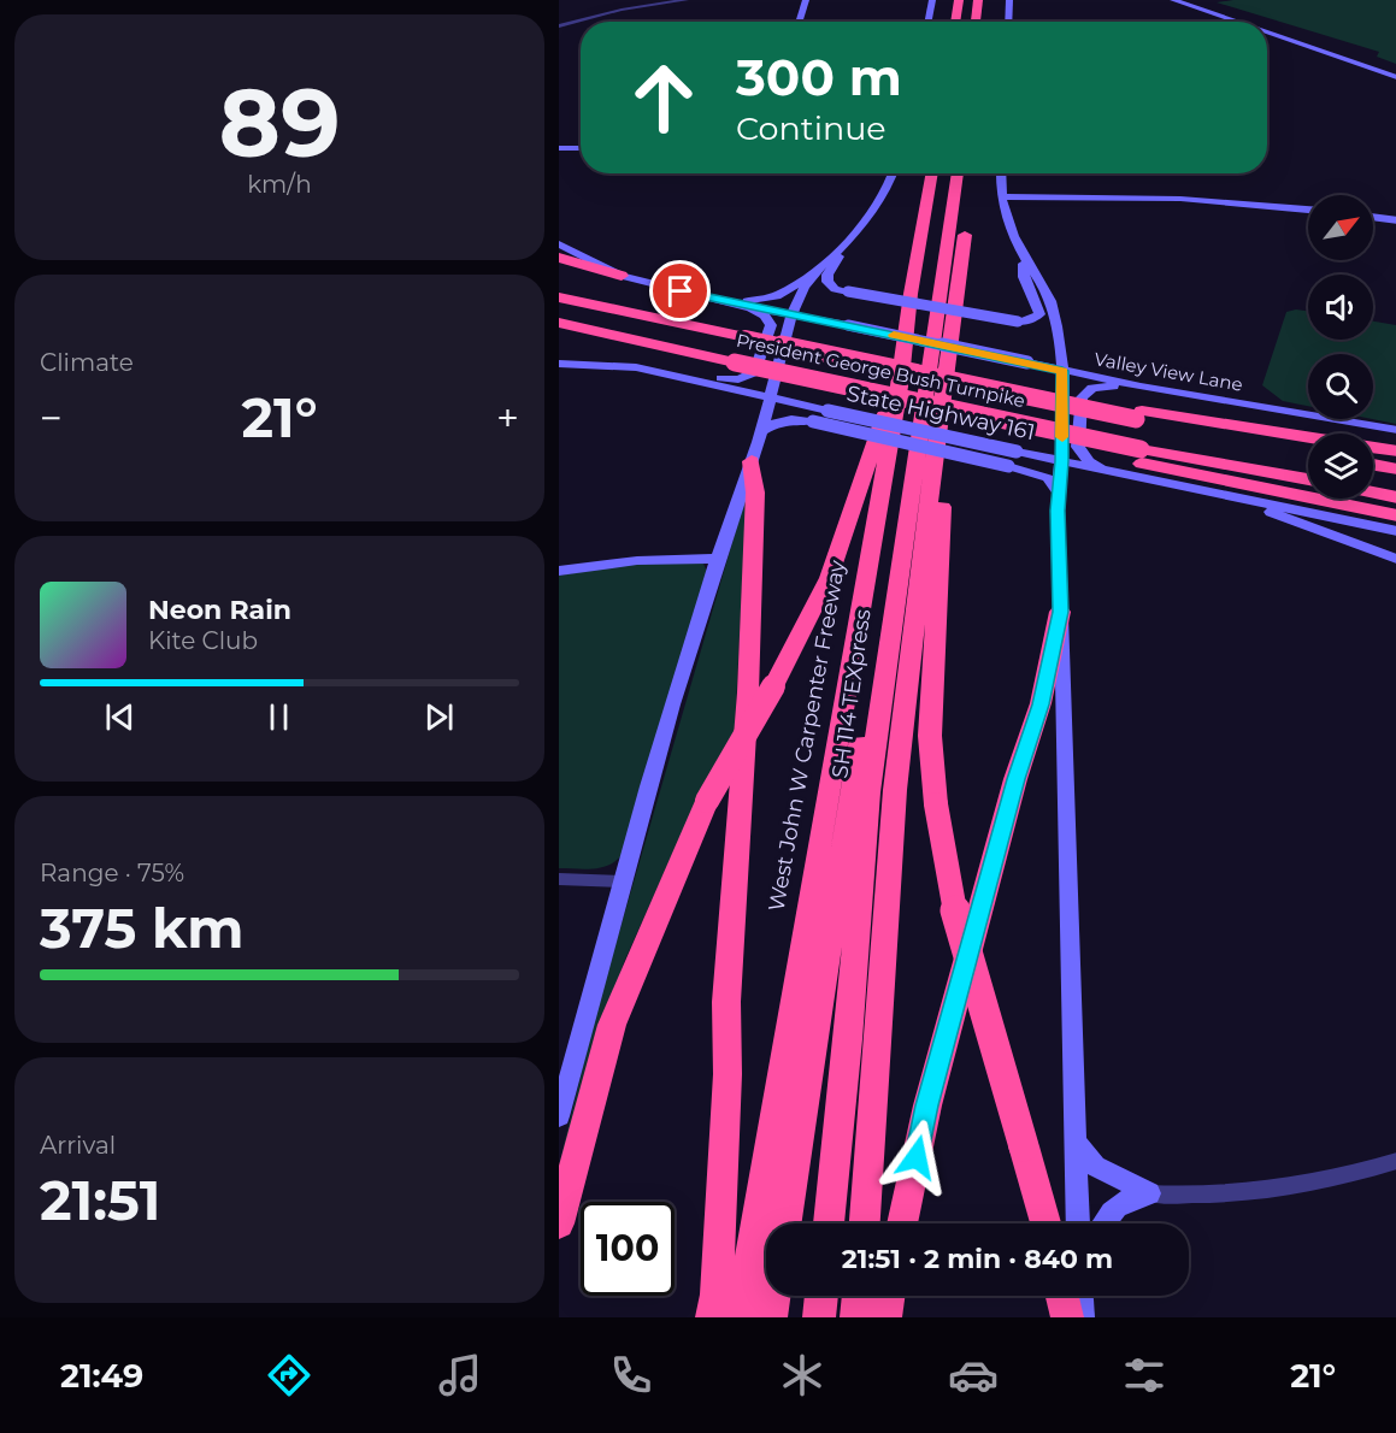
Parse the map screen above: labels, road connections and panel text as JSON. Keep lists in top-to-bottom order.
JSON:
{
  "streets": {
    "highway": ["President George Bush Turnpike", "SH 114 TEXpress", "West John W Carpenter Freeway"],
    "main road": ["Valley View Lane", "State Highway 161"]
  },
  "crossings": [
    ["SH 114 TEXpress", "West John W Carpenter Freeway"]
  ],
  "north": "top right",
  "page": {
    "tile": [
      ["89", "km/h"],
      "Climate",
      ["Range · 75%", "375 km"],
      ["Arrival", "21:51"]
    ],
    "turn": ["300 m", "Continue"],
    "heat": ["−", "21°", "+"],
    "song": ["Neon Rain", "Kite Club"],
    "limit": "100",
    "trip": "21:51 · 2 min · 840 m",
    "tabs": ["21:49", "21°"]
  }
}
